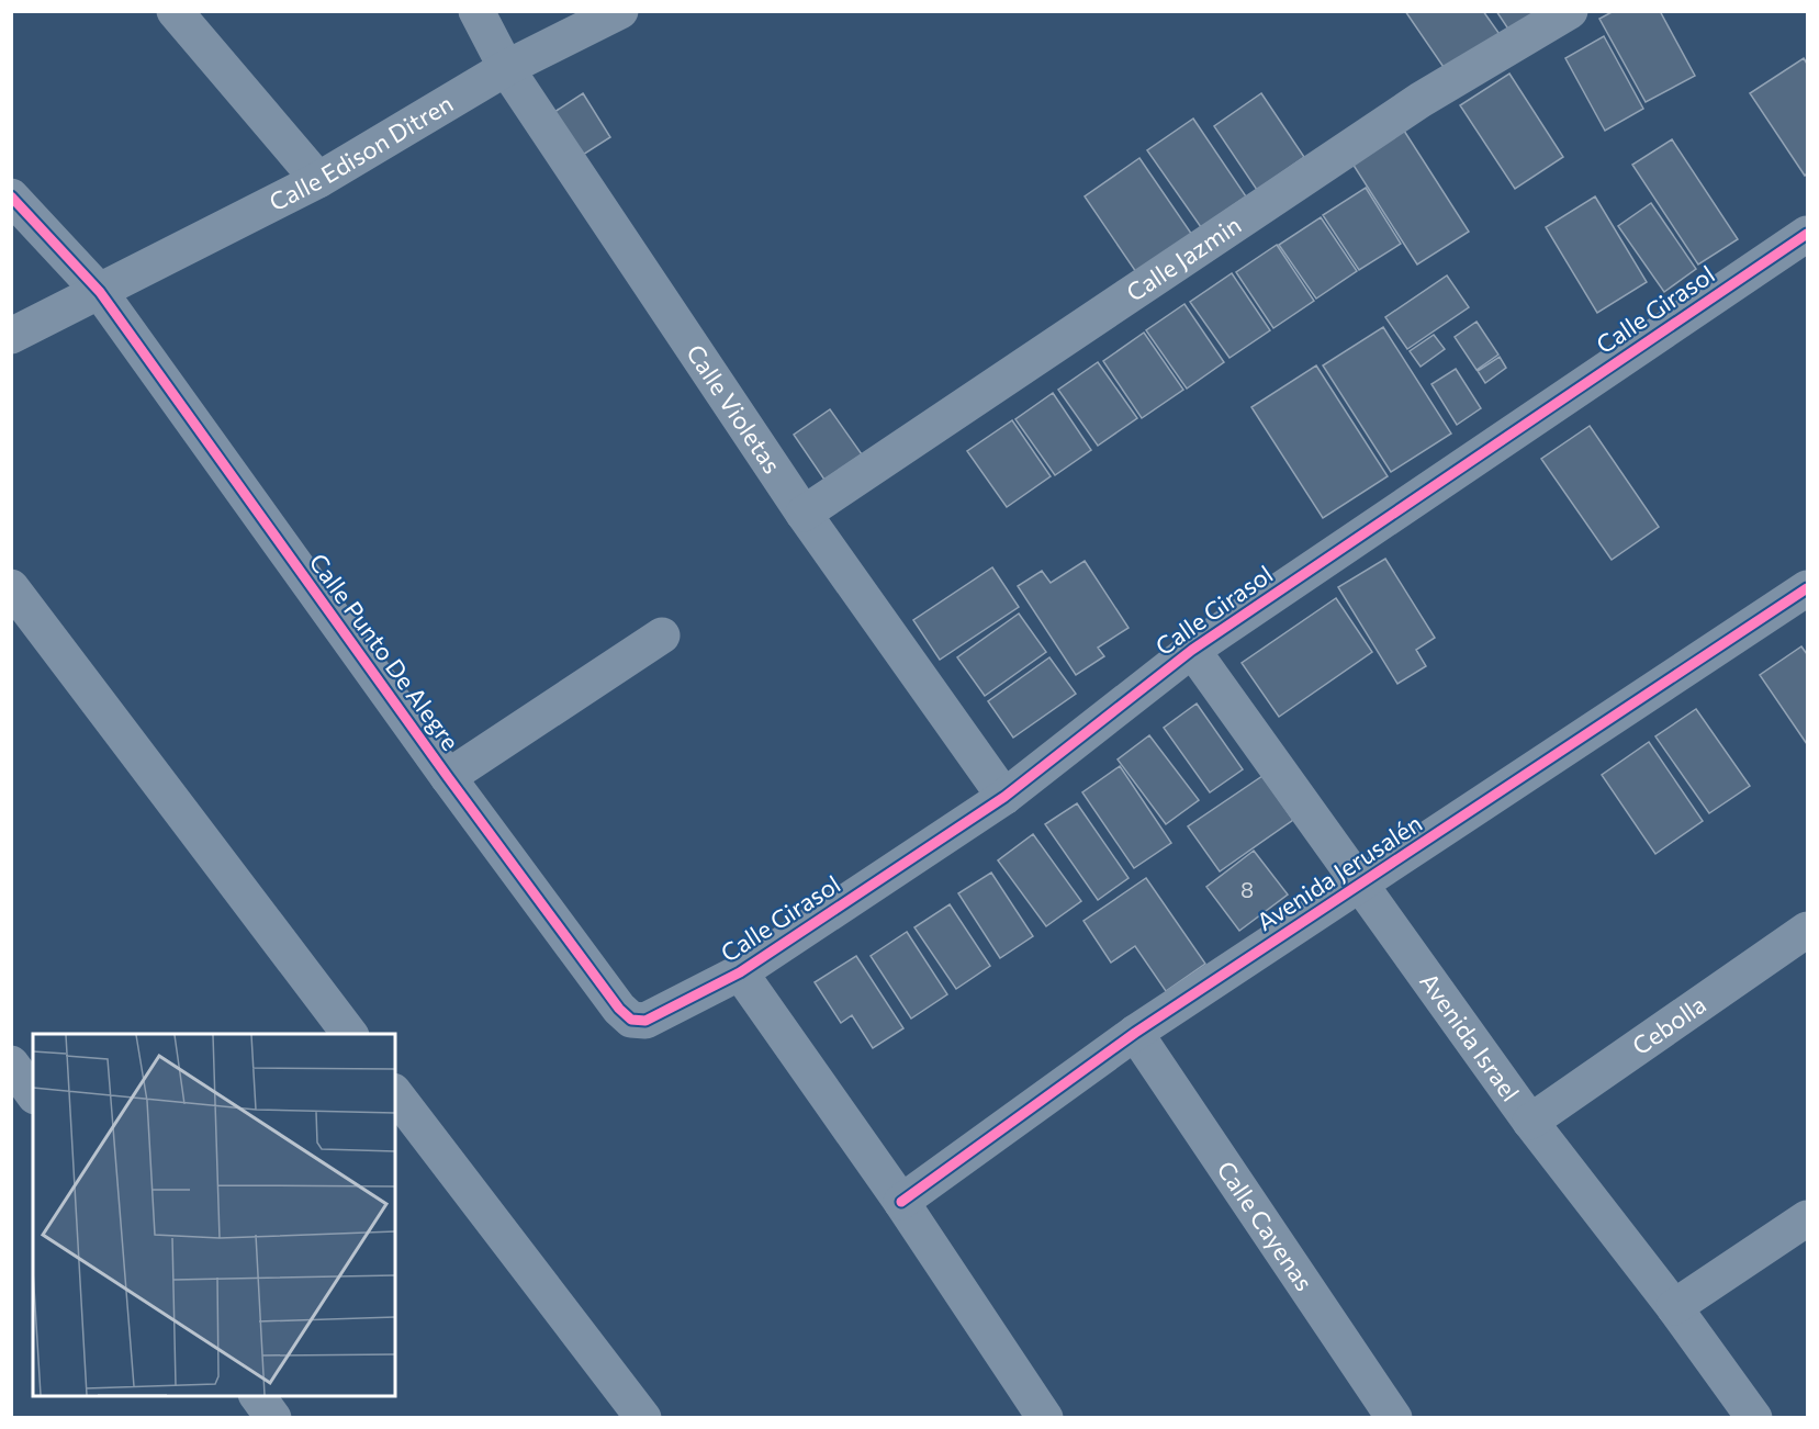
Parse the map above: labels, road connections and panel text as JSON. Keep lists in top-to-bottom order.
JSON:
{
  "streets": {
    "street": [
      "Calle Edison Ditren",
      "Calle Jazmin",
      "Calle Girasol",
      "Calle Violetas",
      "Calle Punto De Alegre",
      "Avenida Jerusalén",
      "Cebolla",
      "Avenida Israel",
      "Calle Cayenas"
    ]
  },
  "crossings": [
    ["Calle Edison Ditren", "Calle Violetas"],
    ["Calle Edison Ditren", "Calle Punto De Alegre"],
    ["Calle Jazmin", "Calle Violetas"],
    ["Calle Girasol", "Calle Violetas"],
    ["Calle Girasol", "Calle Punto De Alegre"],
    ["Calle Girasol", "Avenida Israel"],
    ["Avenida Jerusalén", "Avenida Israel"],
    ["Avenida Jerusalén", "Calle Cayenas"],
    ["Cebolla", "Avenida Israel"]
  ],
  "house_numbers": ["8"]
}
